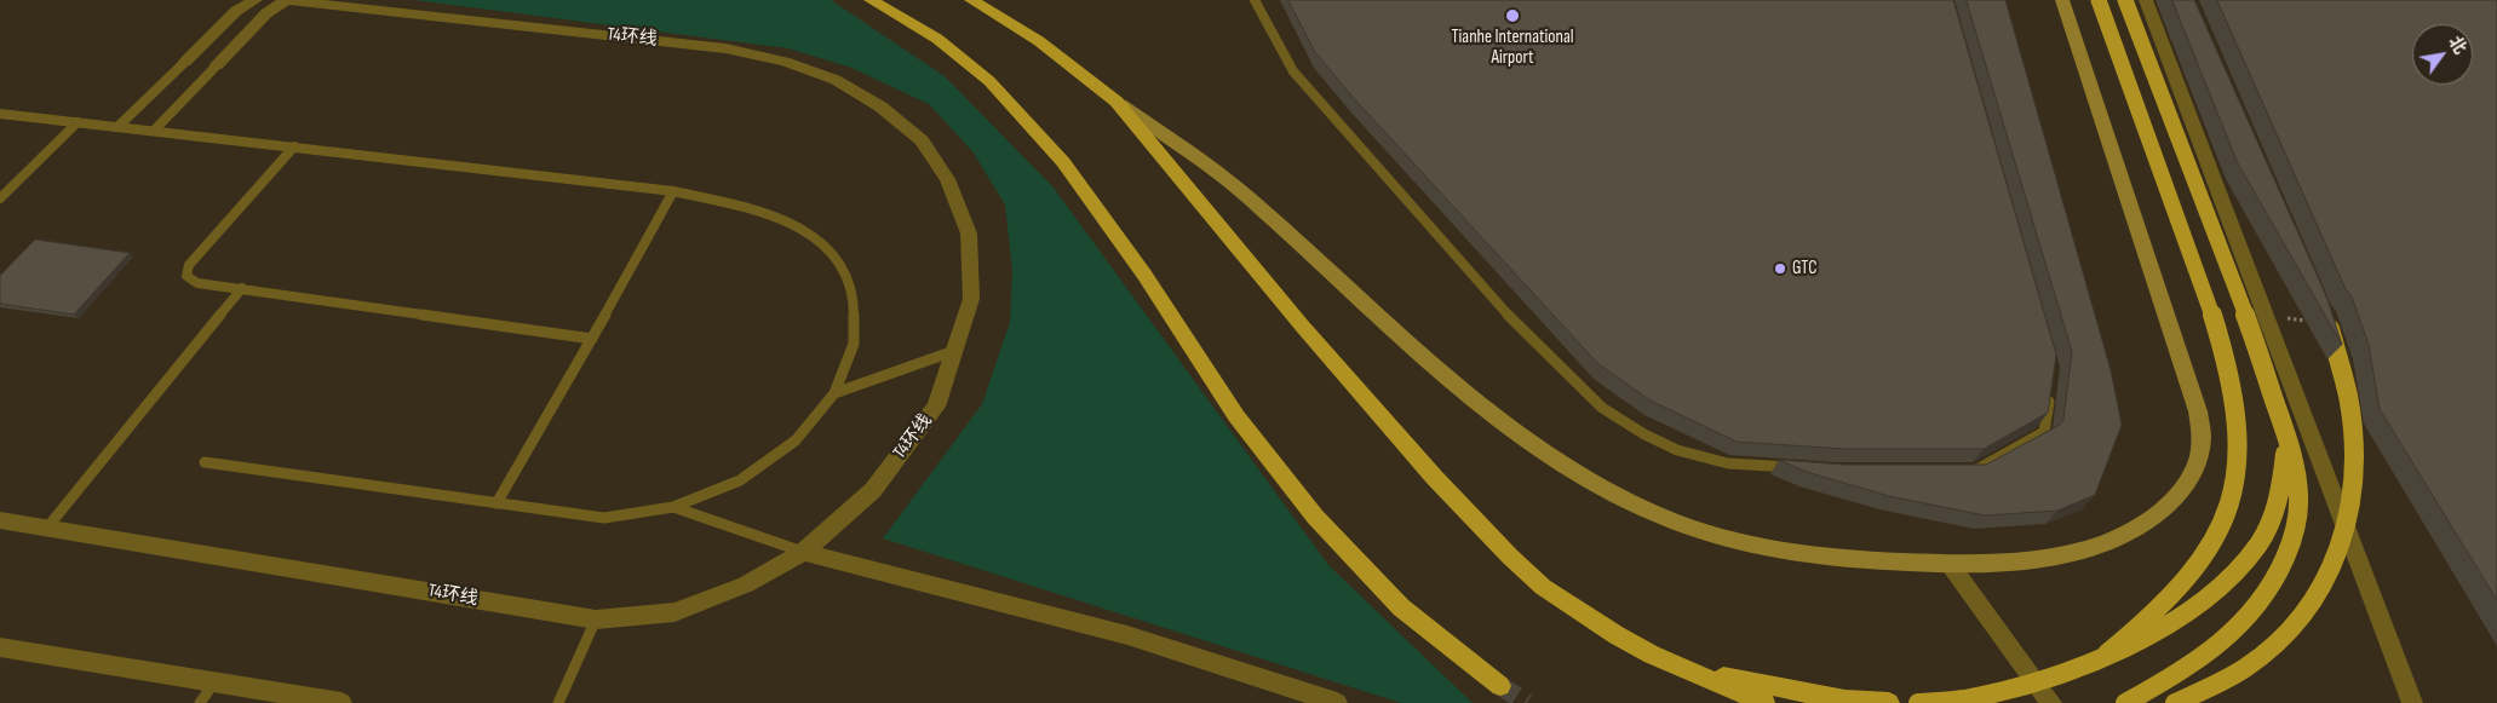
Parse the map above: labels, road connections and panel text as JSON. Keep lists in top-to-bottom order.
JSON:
{
  "streets": {
    "street": ["T4环线"]
  },
  "places": ["Tianhe International Airport", "GTC"],
  "north": "top right"
}
